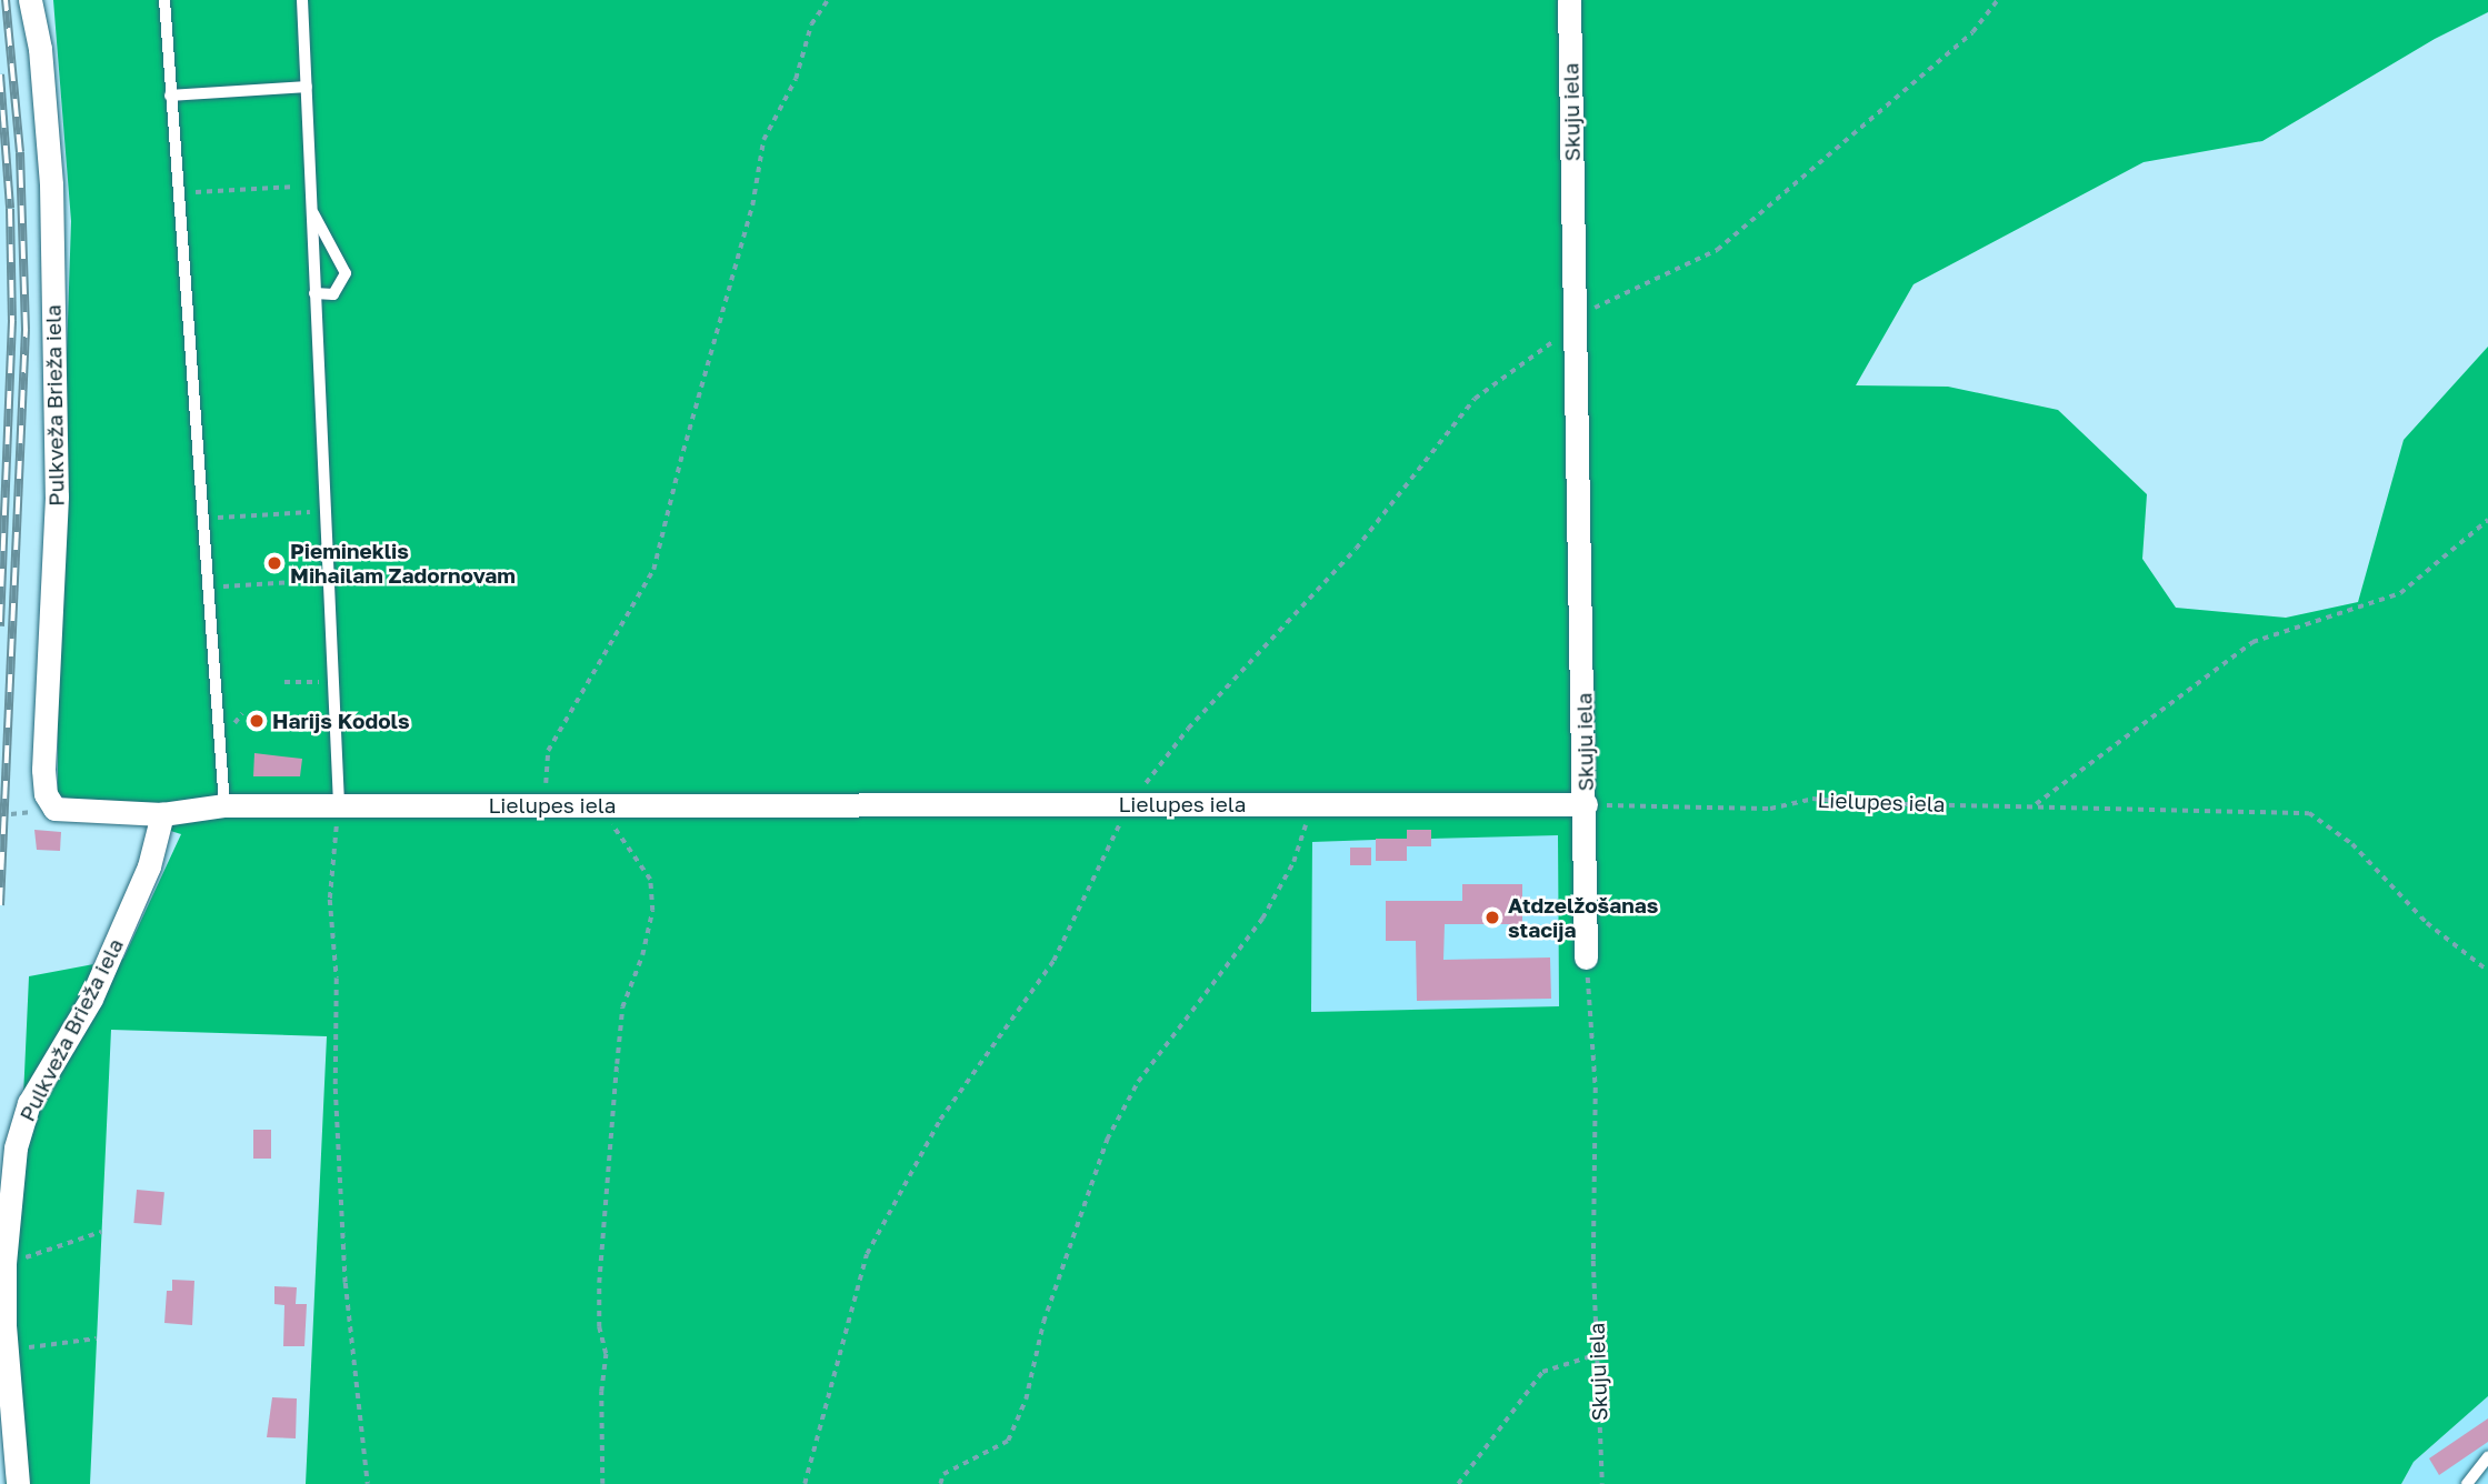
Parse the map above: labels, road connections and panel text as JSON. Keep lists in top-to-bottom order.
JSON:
{
  "streets": {
    "street": ["Skuju iela", "Pulkveža Brieža iela", "Lielupes iela"]
  },
  "crossings": [
    ["Skuju iela", "Lielupes iela"],
    ["Pulkveža Brieža iela", "Lielupes iela"]
  ],
  "places": ["Piemineklis Mihailam Zadornovam", "Harijs Kodols", "Atdzelžošanas stacija"]
}
